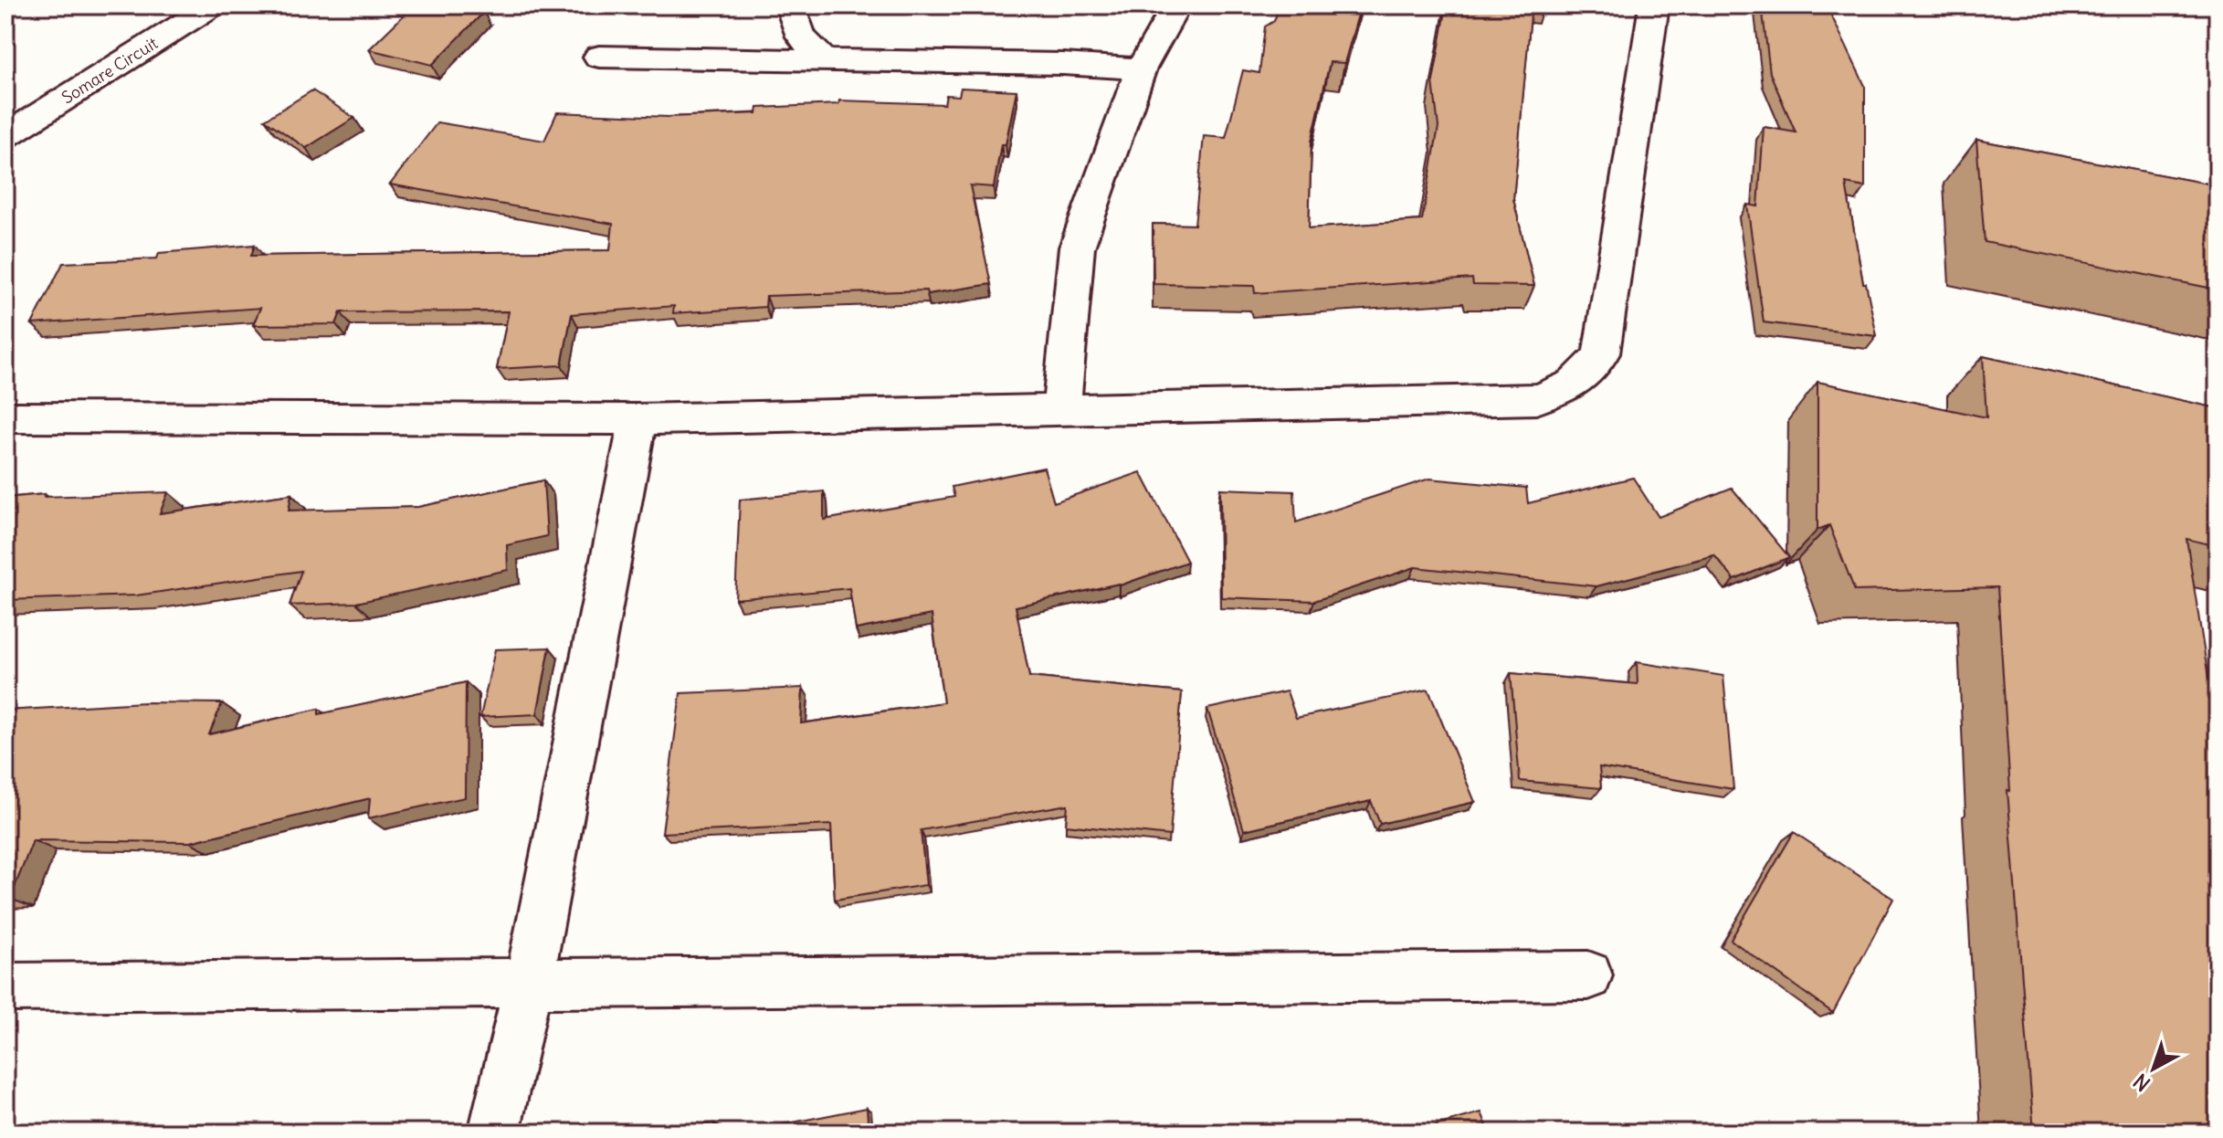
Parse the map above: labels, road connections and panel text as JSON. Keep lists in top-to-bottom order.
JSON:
{
  "streets": {
    "street": ["Somare Circuit"]
  },
  "north": "bottom left"
}
